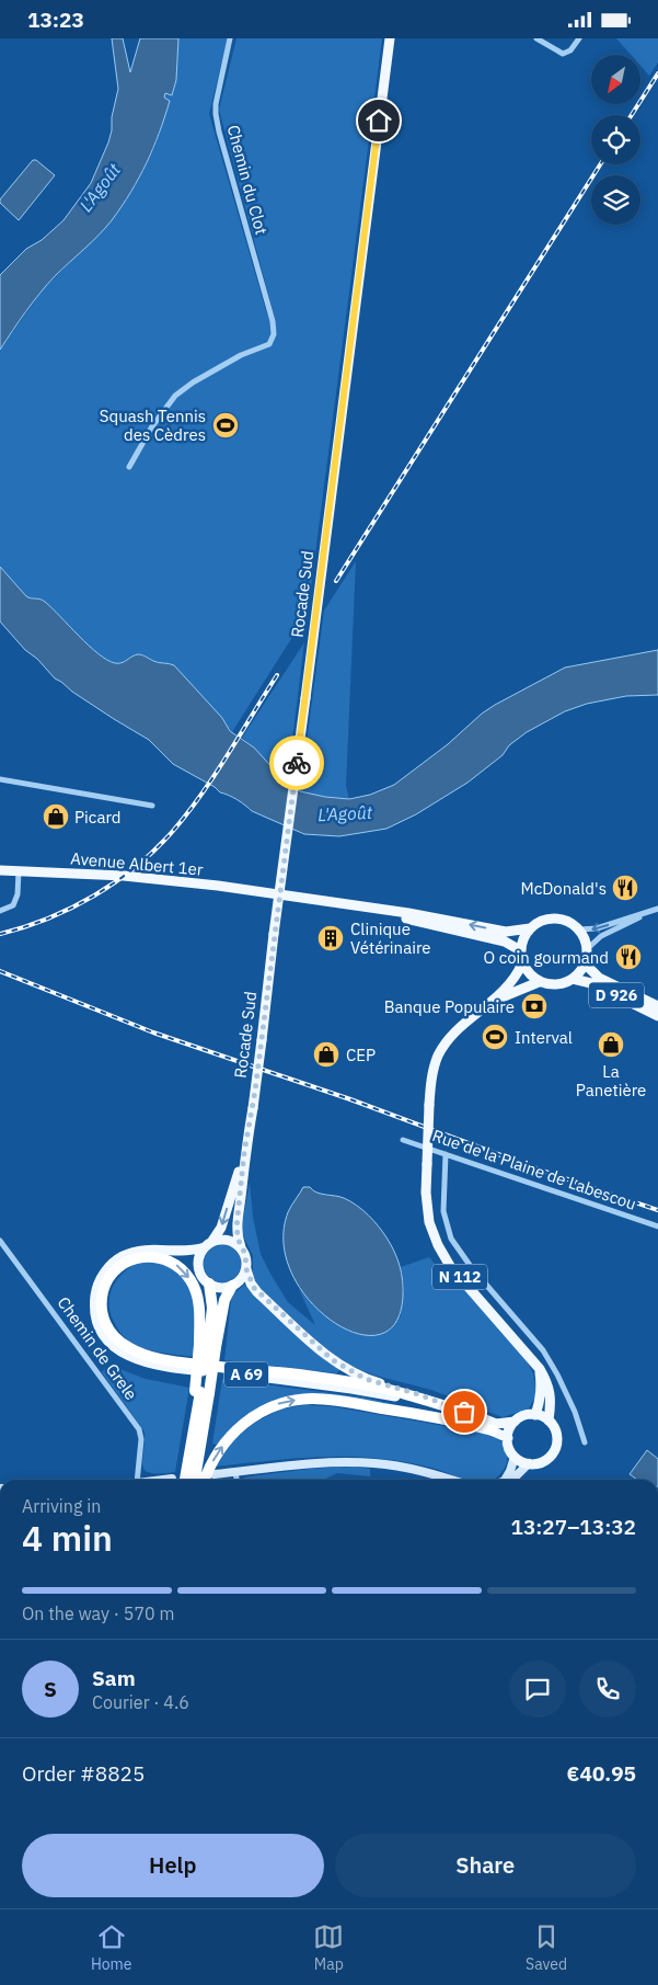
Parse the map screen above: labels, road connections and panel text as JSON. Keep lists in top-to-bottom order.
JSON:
{
  "streets": {
    "highway": ["A 69"],
    "main road": [
      "Rocade Sud",
      "Avenue Albert 1er",
      "D 926",
      "N 112"
    ],
    "street": ["Chemin du Clot", "Rue de la Plaine de Labescou", "Chemin de Grele"]
  },
  "crossings": [
    ["Rocade Sud", "A 69"],
    ["D 926", "N 112"]
  ],
  "water": ["L'Agoût"],
  "places": {
    "sports": ["Squash Tennis des Cèdres", "Interval"],
    "shop": ["Picard", "La Panetière", "CEP"],
    "restaurant": ["McDonald's", "O coin gourmand"],
    "building": ["Clinique Vétérinaire"],
    "bank": ["Banque Populaire"]
  },
  "north": "bottom left",
  "page": {
    "status": "13:23",
    "heading": ["4 min", "Arriving in", "13:27–13:32"],
    "panel": [
      "Sam",
      "Courier · 4.6",
      "Order #8825",
      "€40.95"
    ],
    "bar": "On the way · 570 m",
    "round": "S",
    "buttons": ["Help", "Share"],
    "tabs": ["Home", "Map", "Saved"]
  }
}
